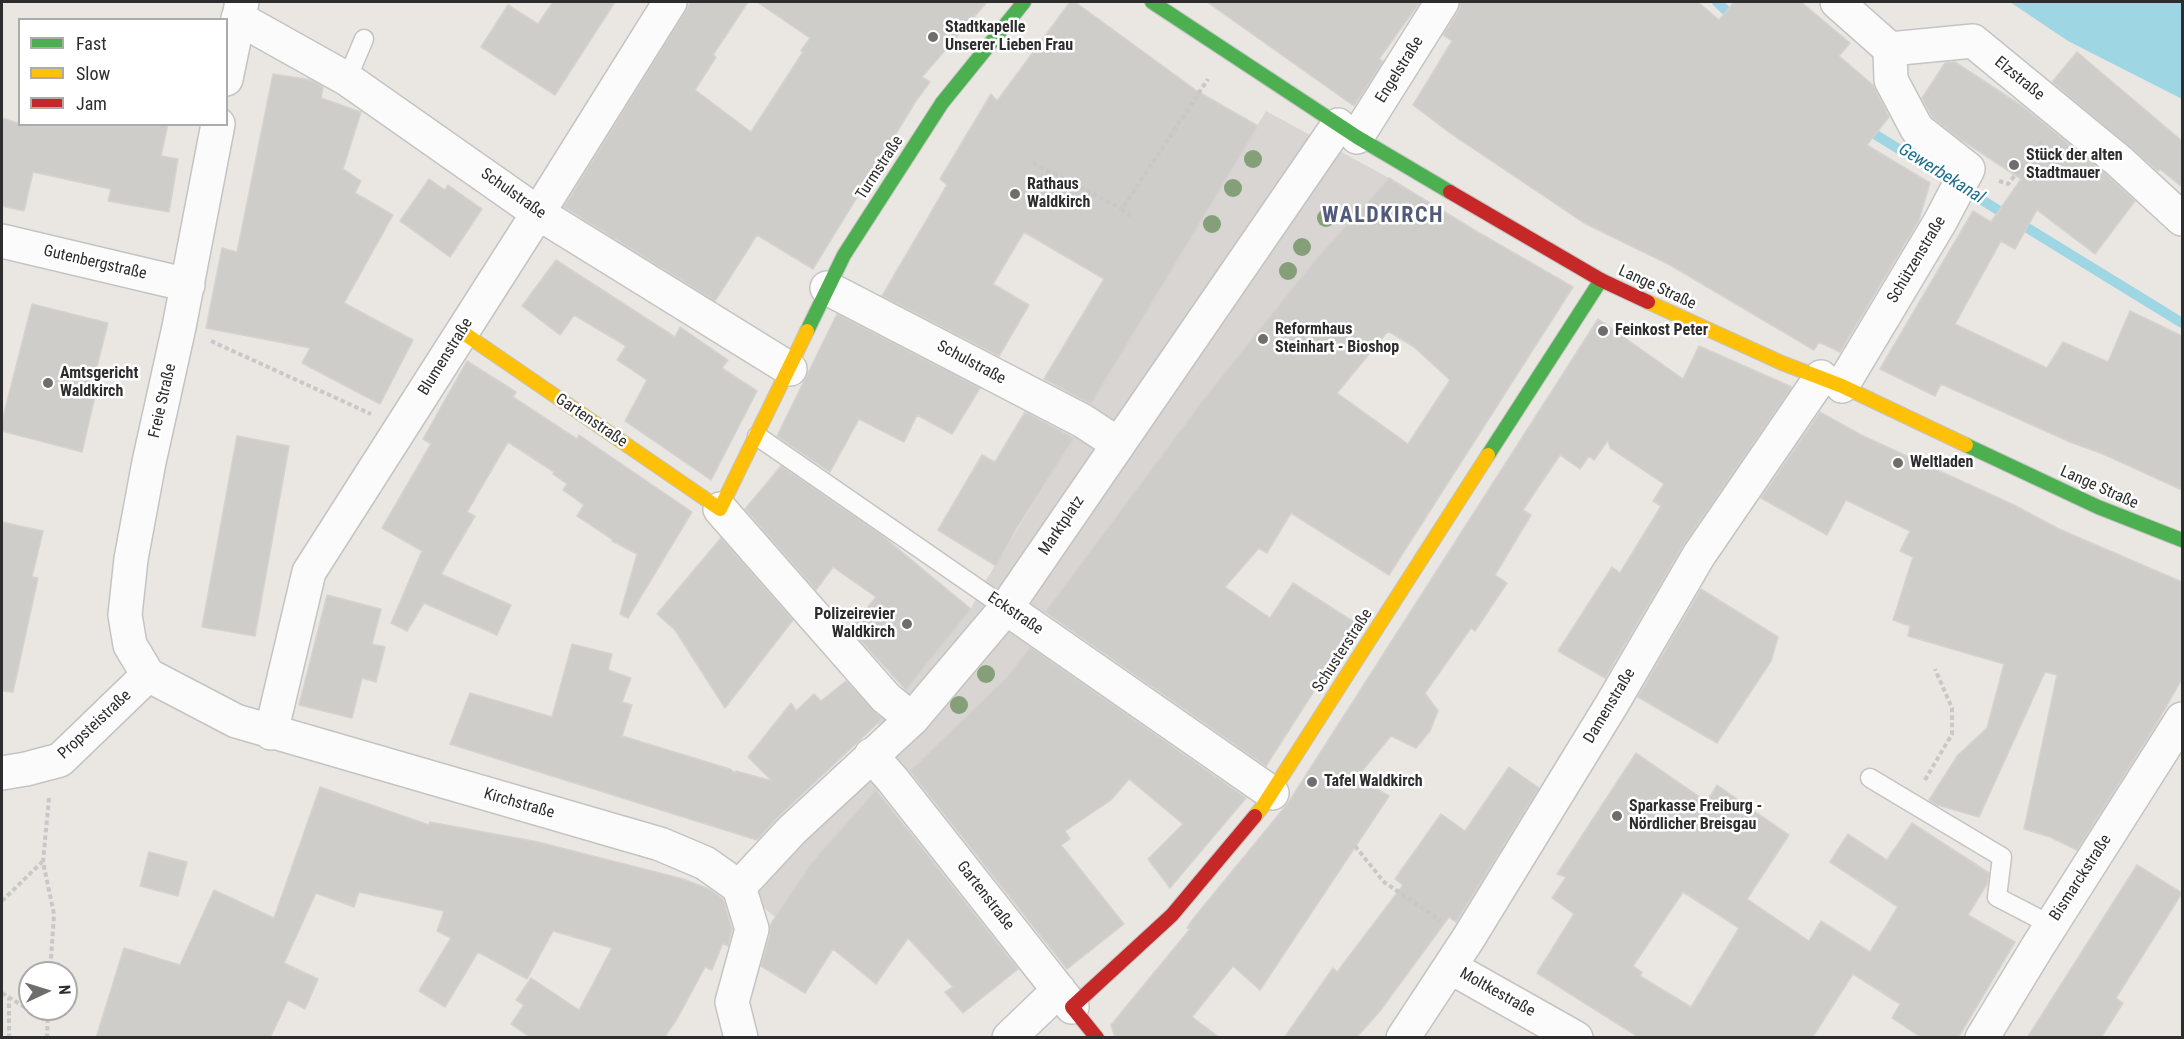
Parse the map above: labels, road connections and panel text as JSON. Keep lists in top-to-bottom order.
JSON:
{
  "streets": {
    "street": [
      "Engelstraße",
      "Elzstraße",
      "Turmstraße",
      "Schulstraße",
      "Schützenstraße",
      "Gutenbergstraße",
      "Lange Straße",
      "Blumenstraße",
      "Freie Straße",
      "Gartenstraße",
      "Marktplatz",
      "Eckstraße",
      "Schusterstraße",
      "Damenstraße",
      "Propsteistraße",
      "Kirchstraße",
      "Bismarckstraße",
      "Moltkestraße"
    ]
  },
  "crossings": [
    ["Engelstraße", "Lange Straße"],
    ["Engelstraße", "Marktplatz"],
    ["Turmstraße", "Schulstraße"],
    ["Schulstraße", "Blumenstraße"],
    ["Schulstraße", "Marktplatz"],
    ["Schützenstraße", "Lange Straße"],
    ["Schützenstraße", "Damenstraße"],
    ["Gutenbergstraße", "Freie Straße"],
    ["Lange Straße", "Marktplatz"],
    ["Lange Straße", "Schusterstraße"],
    ["Lange Straße", "Damenstraße"],
    ["Blumenstraße", "Gartenstraße"],
    ["Blumenstraße", "Kirchstraße"],
    ["Freie Straße", "Propsteistraße"],
    ["Freie Straße", "Kirchstraße"],
    ["Gartenstraße", "Marktplatz"],
    ["Gartenstraße", "Schusterstraße"],
    ["Marktplatz", "Eckstraße"],
    ["Marktplatz", "Kirchstraße"],
    ["Eckstraße", "Schusterstraße"],
    ["Damenstraße", "Moltkestraße"],
    ["Propsteistraße", "Kirchstraße"]
  ],
  "districts": ["WALDKIRCH"],
  "water": ["Gewerbekanal"],
  "places": [
    "Stadtkapelle Unserer Lieben Frau",
    "Stück der alten Stadtmauer",
    "Rathaus Waldkirch",
    "Feinkost Peter",
    "Reformhaus Steinhart - Bioshop",
    "Amtsgericht Waldkirch",
    "Weltladen",
    "Polizeirevier Waldkirch",
    "Tafel Waldkirch",
    "Sparkasse Freiburg - Nördlicher Breisgau"
  ],
  "legend": ["Fast", "Slow", "Jam"],
  "north": "right"
}
